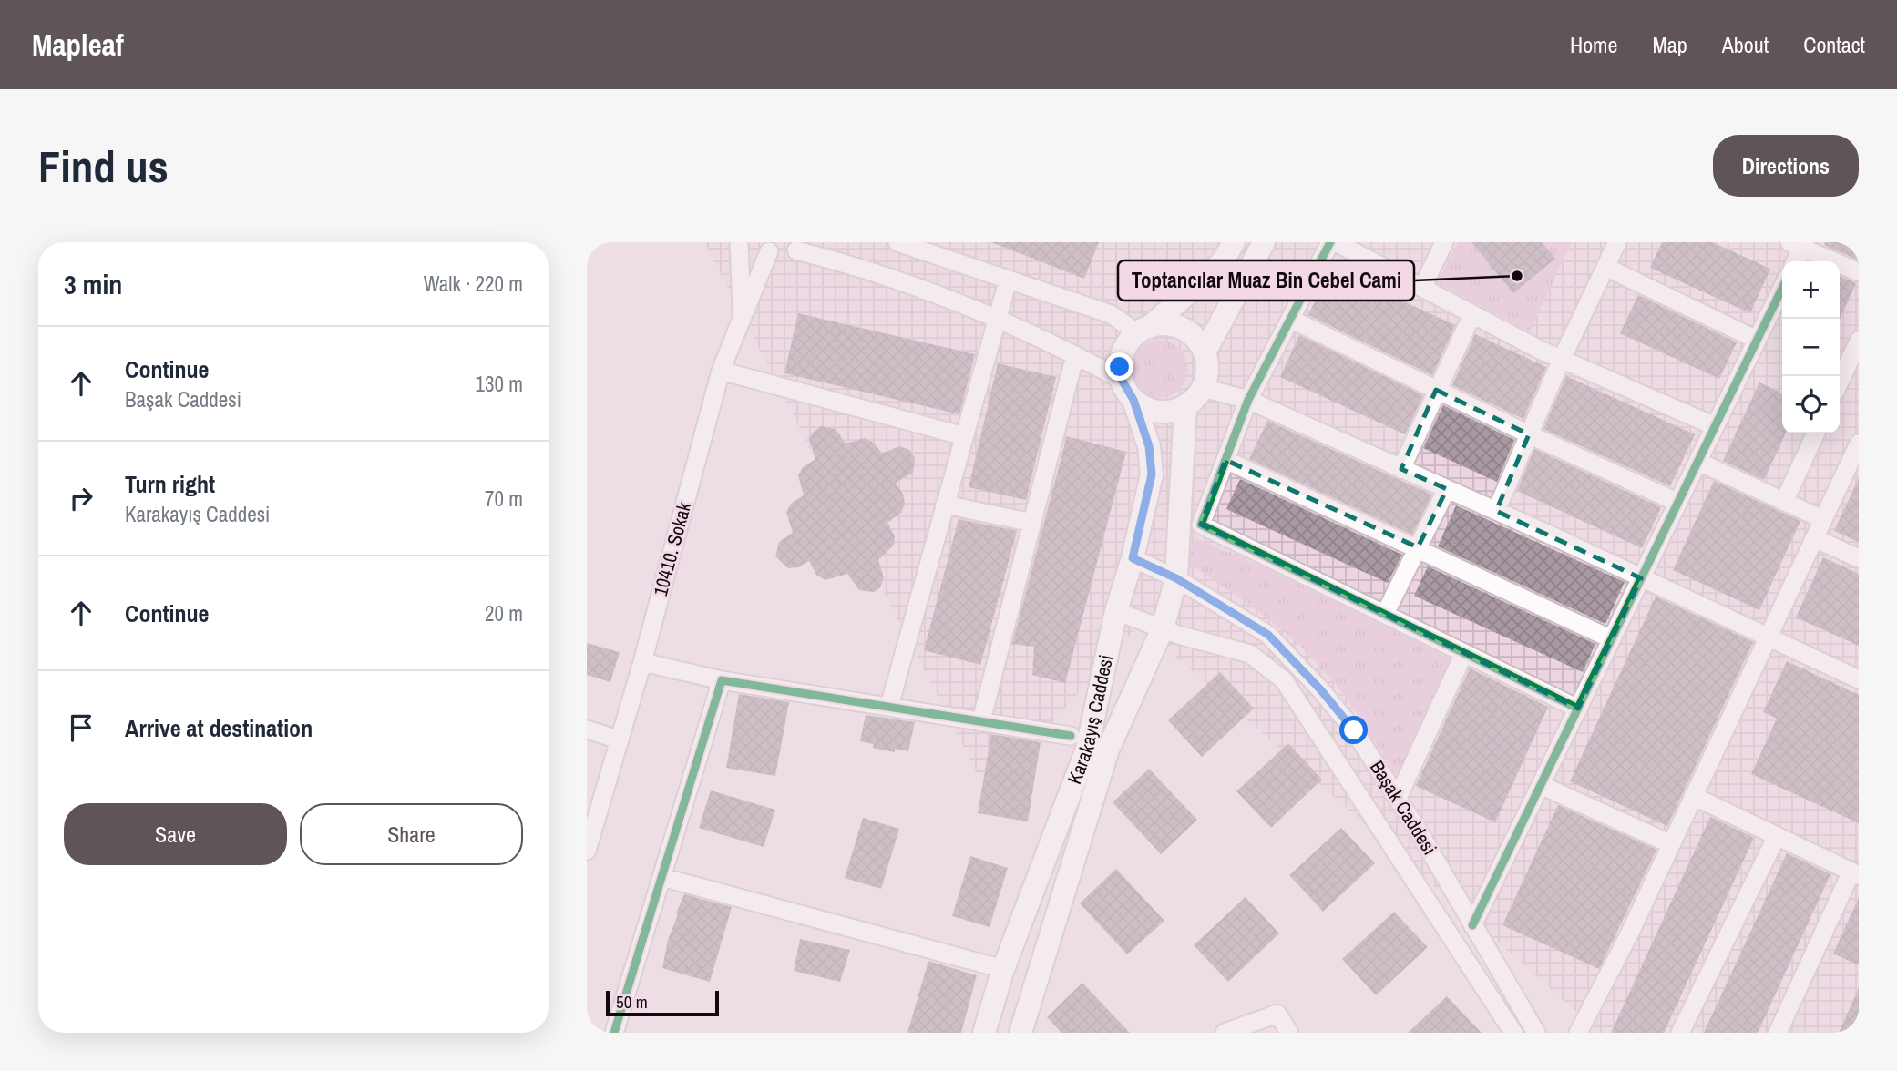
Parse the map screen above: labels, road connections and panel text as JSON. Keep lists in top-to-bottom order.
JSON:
{
  "streets": {
    "main road": ["Karakayış Caddesi"],
    "street": ["10410. Sokak", "Başak Caddesi"]
  },
  "crossings": [
    ["Karakayış Caddesi", "Başak Caddesi"]
  ],
  "places": ["Toptancılar Muaz Bin Cebel Cami"],
  "scale_bar": "50 m",
  "page": {
    "header": "Mapleaf",
    "nav": [
      "Home",
      "Map",
      "About",
      "Contact"
    ],
    "buttons": [
      "Directions",
      ["Save", "Share"]
    ],
    "title": "Find us",
    "heading": ["3 min", "Walk · 220 m"],
    "map_buttons": ["+", "−"],
    "list": [
      ["Continue", "Başak Caddesi", "130 m"],
      ["Turn right", "Karakayış Caddesi", "70 m"],
      ["Continue", "20 m"],
      "Arrive at destination"
    ],
    "scale": "50 m"
  }
}
